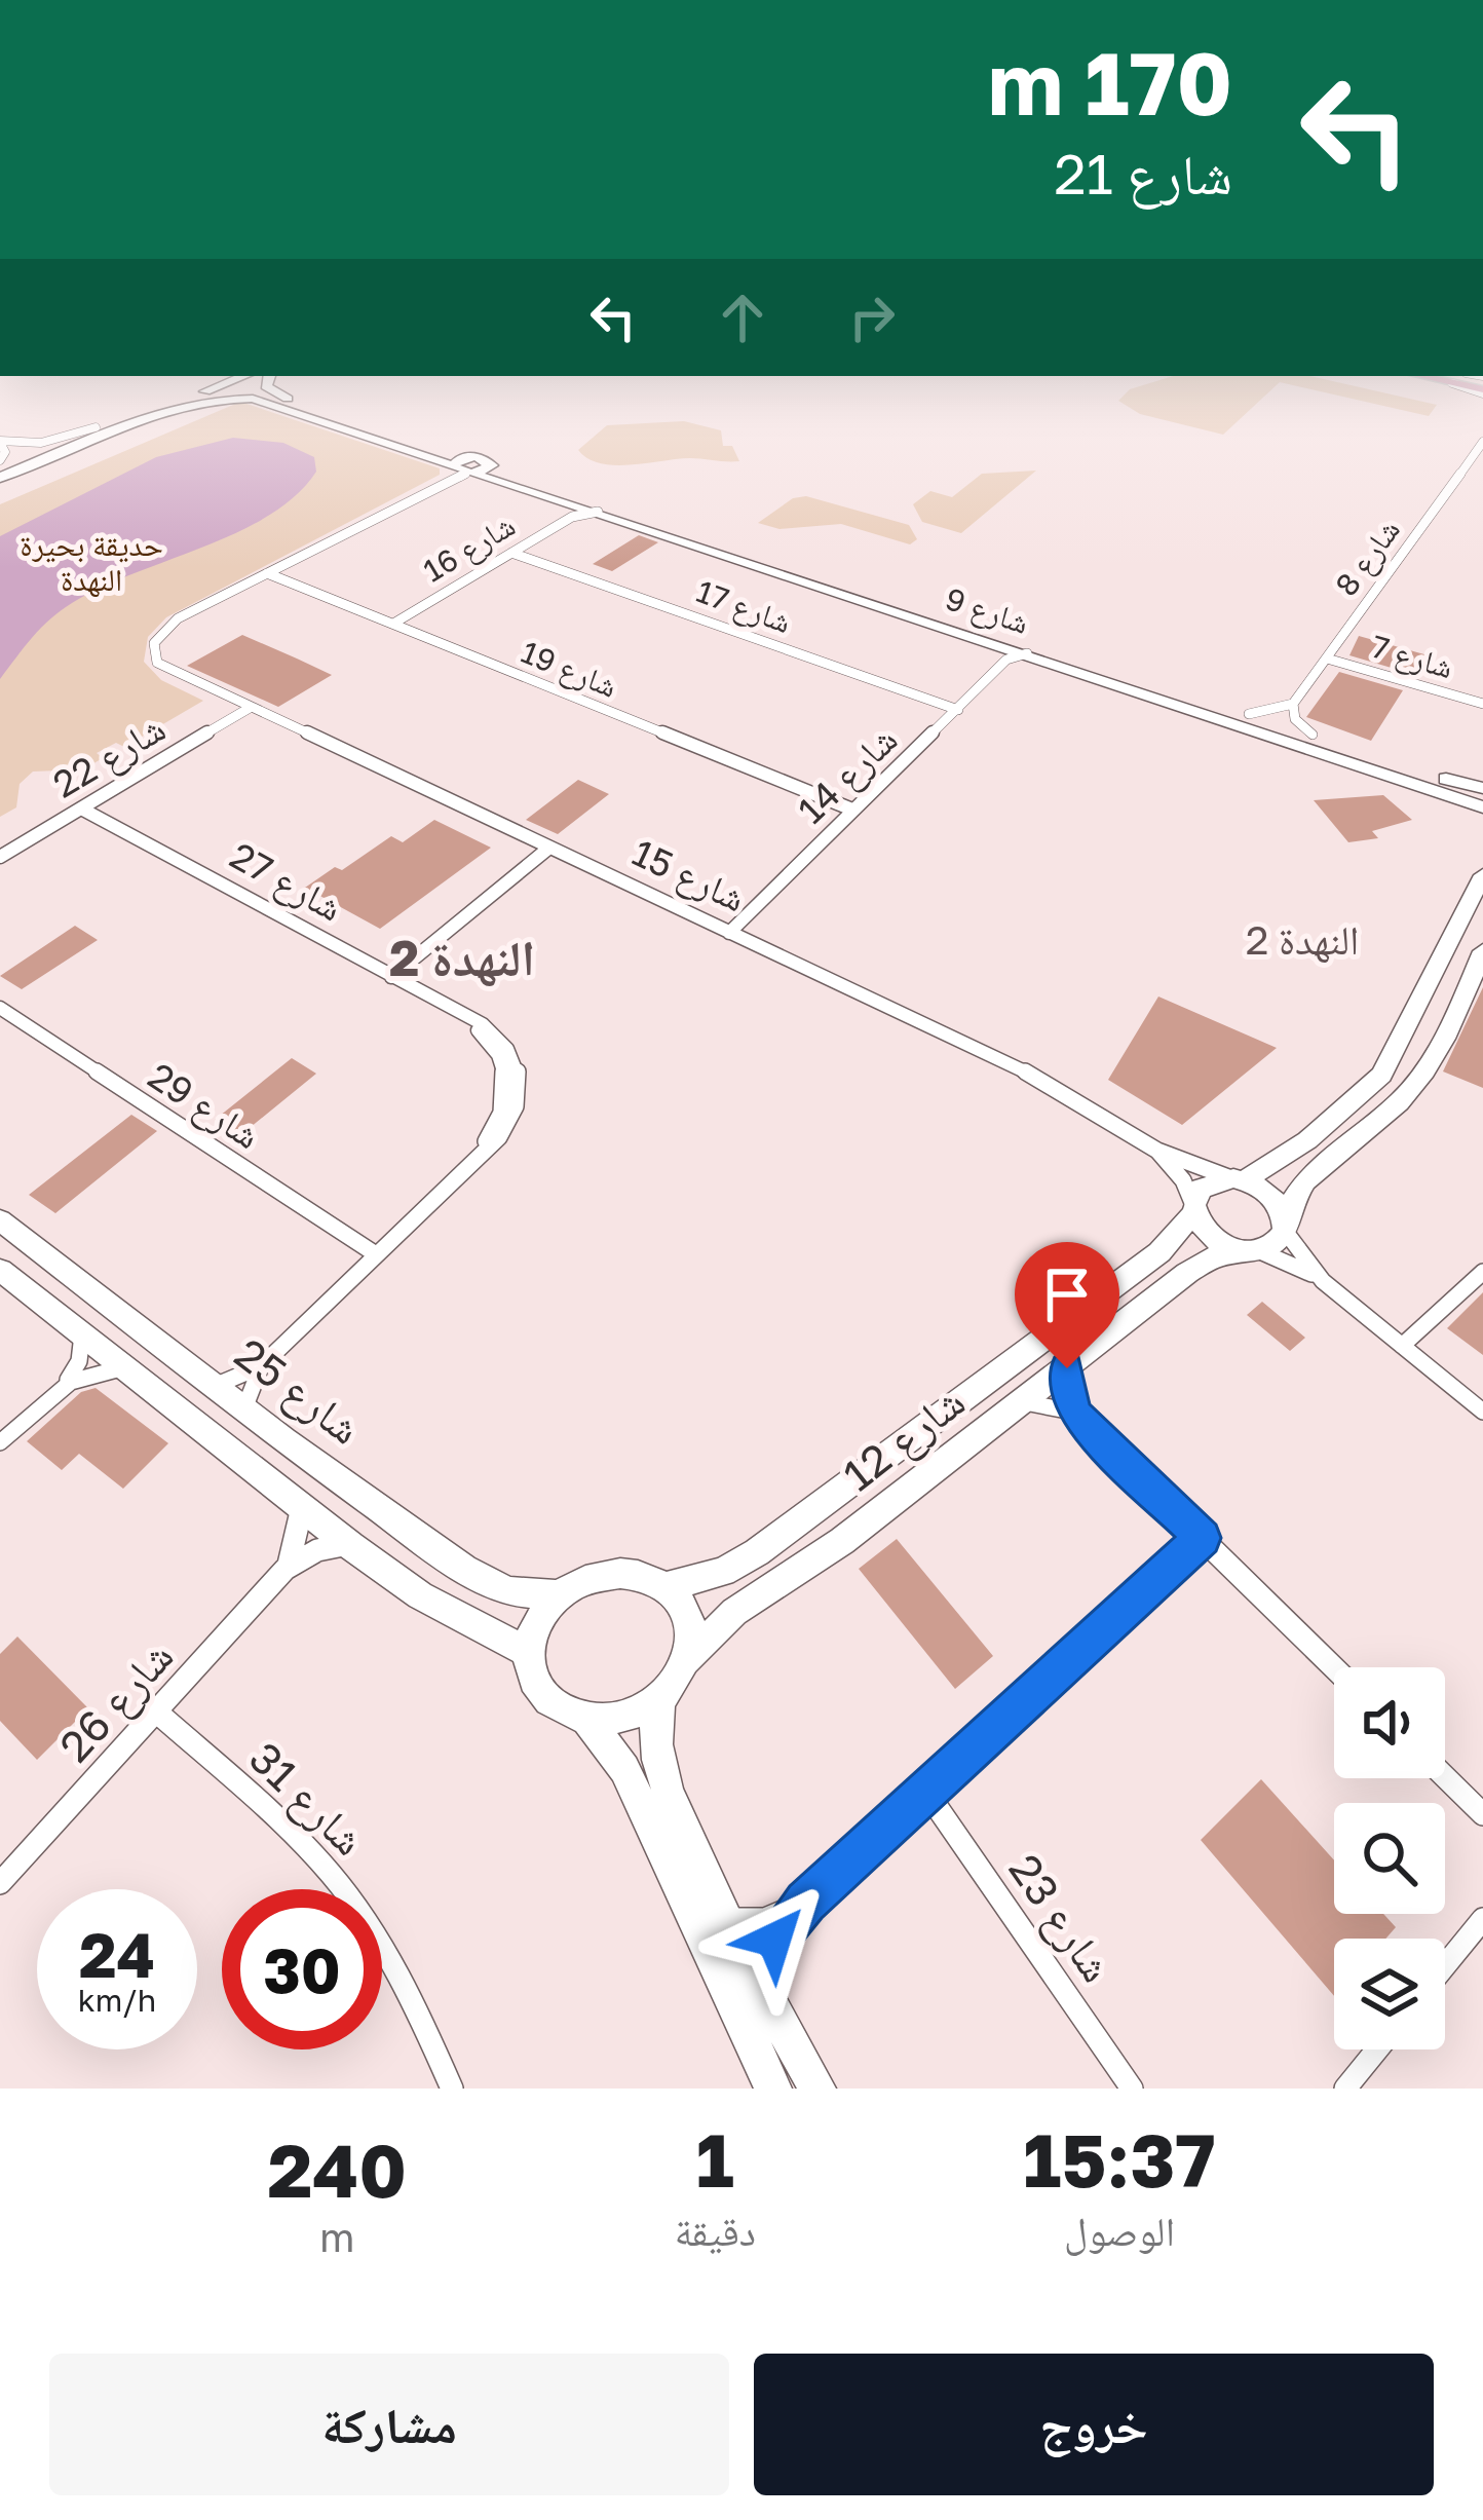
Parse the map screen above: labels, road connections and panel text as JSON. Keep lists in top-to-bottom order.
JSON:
{
  "streets": {
    "street": [
      "شارع 16",
      "شارع 8",
      "شارع 17",
      "شارع 9",
      "شارع 7",
      "شارع 19",
      "شارع 22",
      "شارع 14",
      "شارع 15",
      "شارع 27",
      "شارع 29",
      "شارع 25",
      "شارع 12",
      "شارع 26",
      "شارع 31",
      "شارع 23"
    ]
  },
  "crossings": [
    ["شارع 16", "شارع 17"],
    ["شارع 16", "شارع 9"],
    ["شارع 16", "شارع 19"],
    ["شارع 8", "شارع 7"],
    ["شارع 17", "شارع 14"],
    ["شارع 9", "شارع 14"],
    ["شارع 9", "شارع 15"],
    ["شارع 19", "شارع 14"],
    ["شارع 19", "شارع 15"],
    ["شارع 22", "شارع 15"],
    ["شارع 22", "شارع 27"],
    ["شارع 14", "شارع 15"],
    ["شارع 15", "شارع 12"],
    ["شارع 27", "شارع 29"],
    ["شارع 27", "شارع 25"],
    ["شارع 25", "شارع 12"],
    ["شارع 26", "شارع 31"]
  ],
  "districts": ["النهدة 2", "النهدة 2"],
  "parks": ["حديقة بحيرة النهدة"],
  "page": {
    "turn": ["170 m", "شارع 21"],
    "speed": "24 km/h",
    "limit": "30",
    "eta": [
      "15:37",
      "الوصول",
      "1",
      "دقيقة",
      "240",
      "m"
    ],
    "buttons": ["خروج", "مشاركة"]
  }
}
